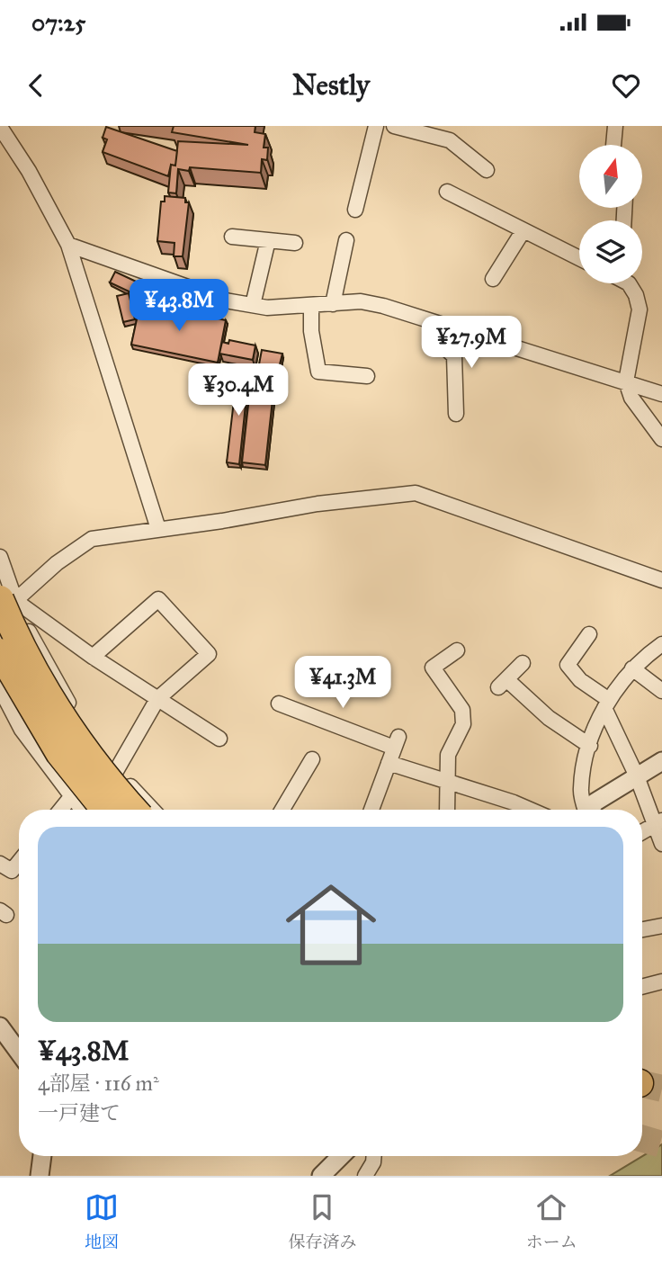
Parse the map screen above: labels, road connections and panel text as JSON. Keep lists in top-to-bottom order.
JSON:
{
  "north": "top",
  "page": {
    "status": "07:25",
    "header": "Nestly",
    "price": [
      "¥43.8M",
      "¥27.9M",
      "¥30.4M",
      "¥41.3M"
    ],
    "list": [
      {
        "name": "¥43.8M",
        "note": "4部屋 · 116 m² · 一戸建て"
      }
    ],
    "tabs": ["地図", "保存済み", "ホーム"]
  }
}
